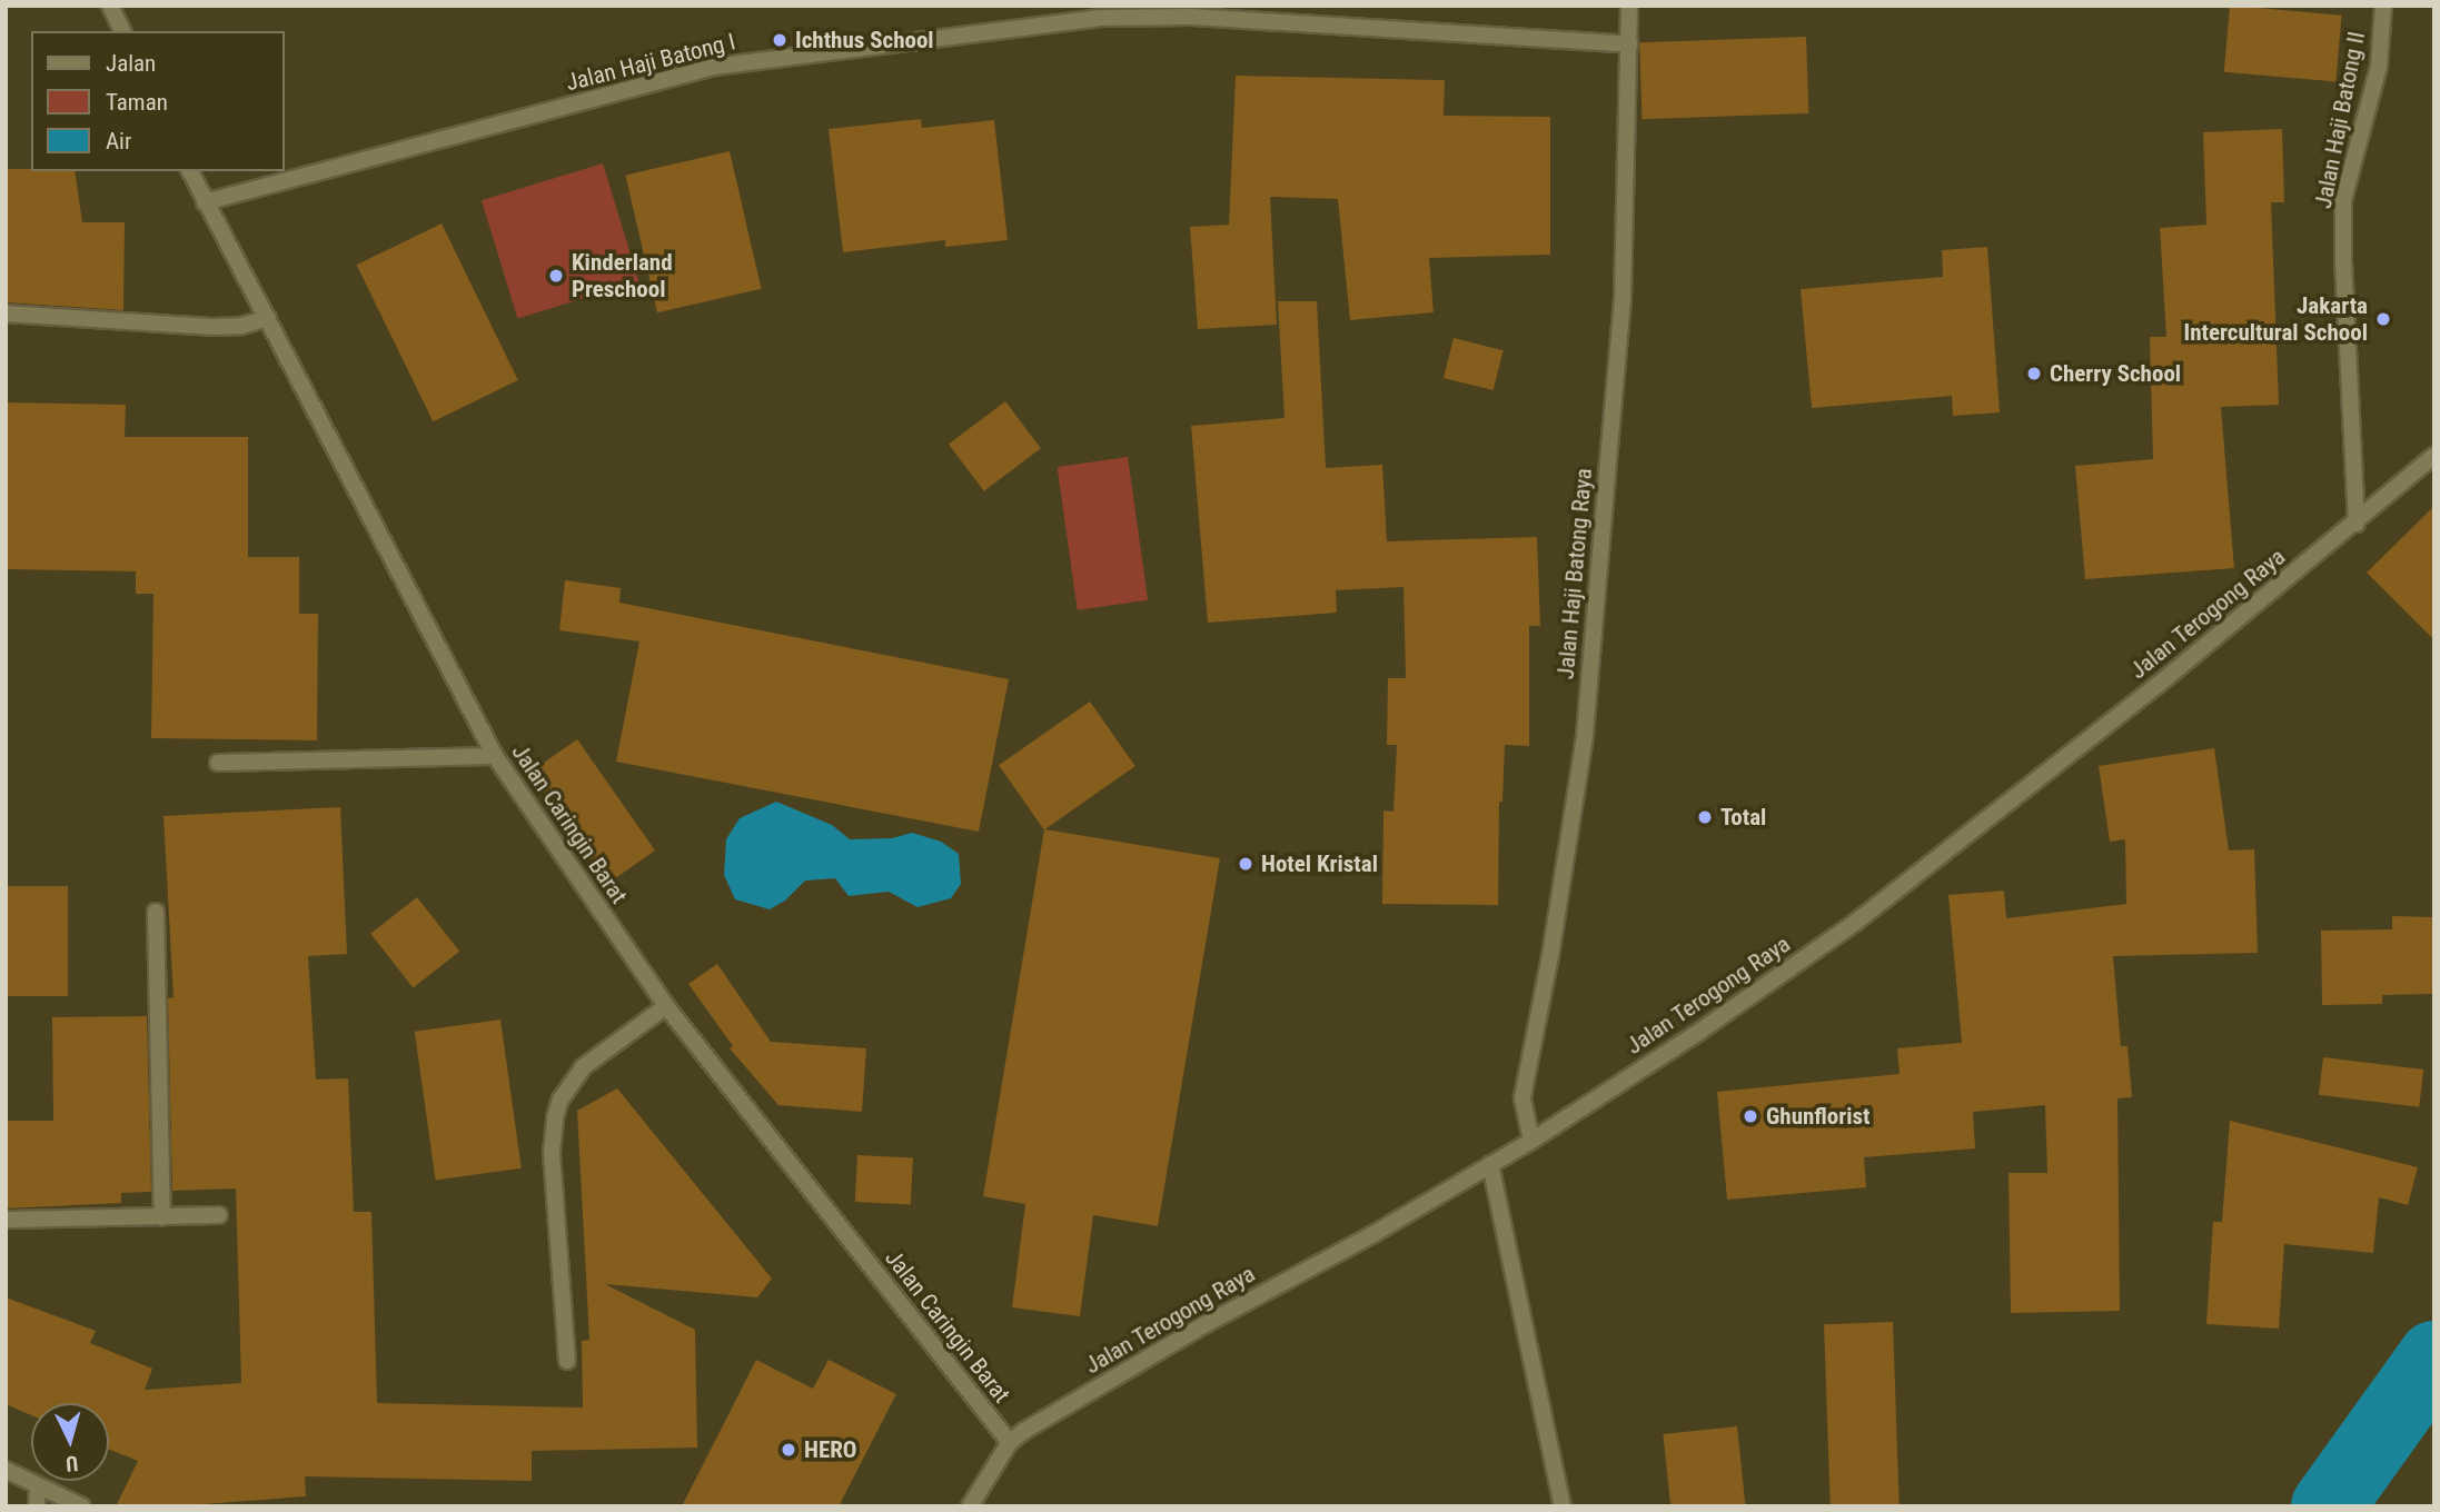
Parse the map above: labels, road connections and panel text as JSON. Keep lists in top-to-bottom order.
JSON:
{
  "streets": {
    "street": [
      "Jalan Haji Batong I",
      "Jalan Haji Batong II",
      "Jalan Haji Batong Raya",
      "Jalan Terogong Raya",
      "Jalan Caringin Barat"
    ]
  },
  "crossings": [
    ["Jalan Haji Batong I", "Jalan Haji Batong Raya"],
    ["Jalan Haji Batong I", "Jalan Caringin Barat"],
    ["Jalan Haji Batong II", "Jalan Terogong Raya"],
    ["Jalan Haji Batong Raya", "Jalan Terogong Raya"],
    ["Jalan Terogong Raya", "Jalan Caringin Barat"]
  ],
  "places": [
    "Ichthus School",
    "Kinderland Preschool",
    "Jakarta Intercultural School",
    "Cherry School",
    "Total",
    "Hotel Kristal",
    "Ghunflorist",
    "HERO"
  ],
  "legend": ["Jalan", "Taman", "Air"],
  "north": "bottom"
}
